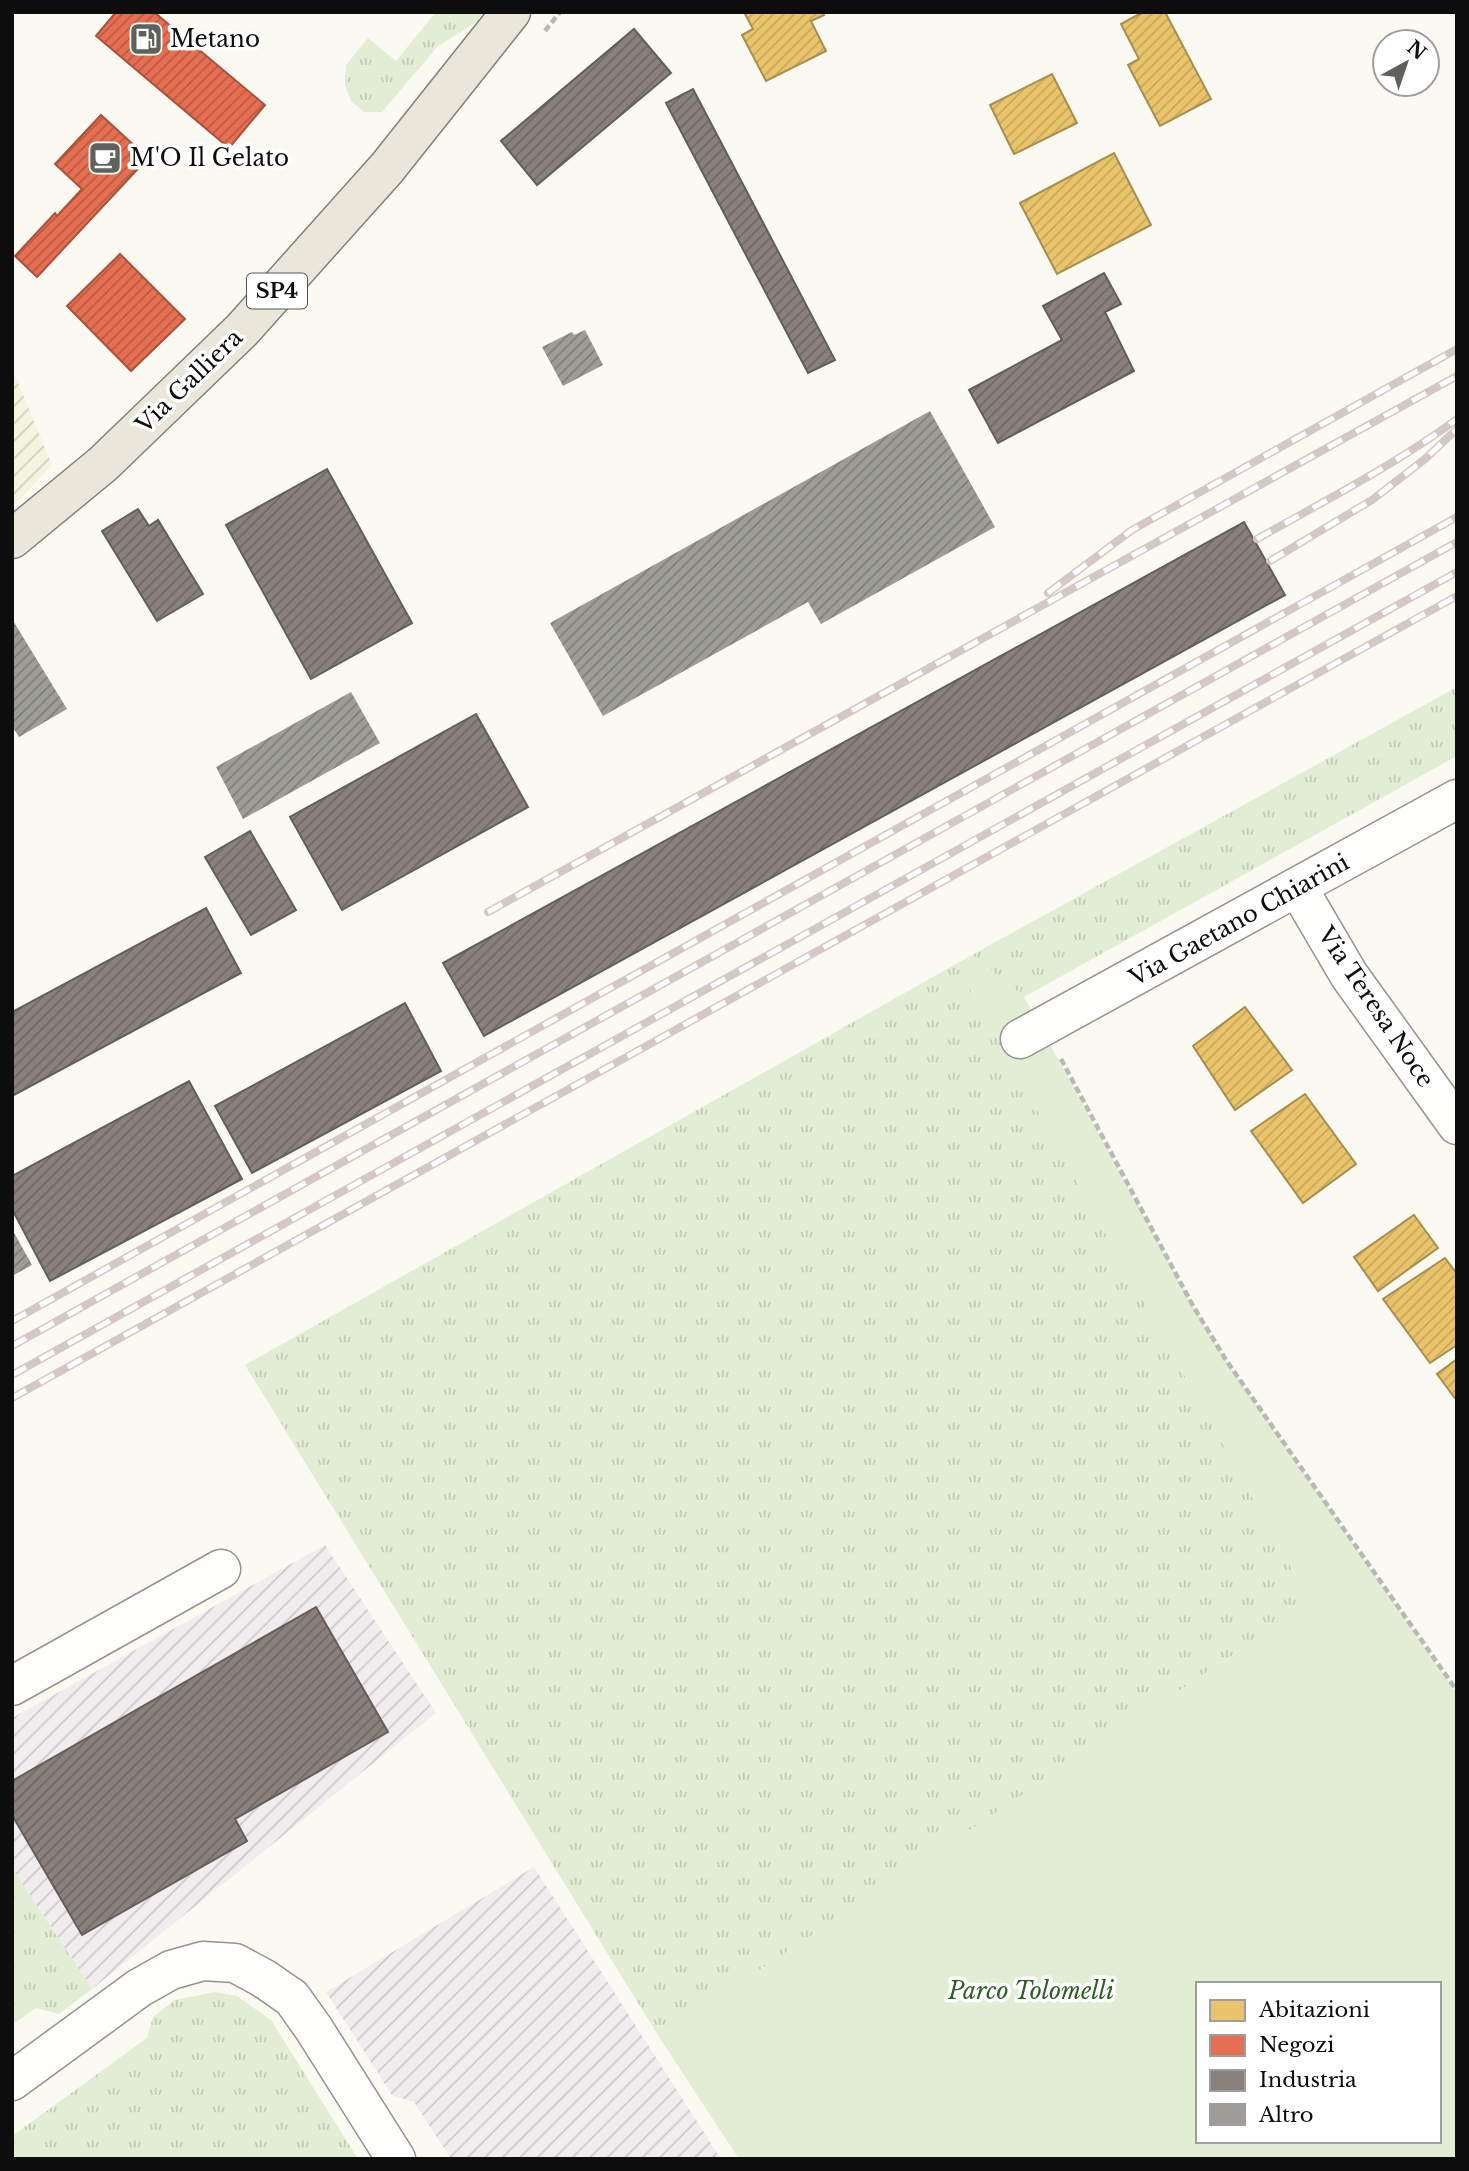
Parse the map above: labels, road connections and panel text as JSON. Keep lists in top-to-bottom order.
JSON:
{
  "streets": {
    "main road": ["SP4", "Via Galliera"],
    "street": ["Via Gaetano Chiarini", "Via Teresa Noce"]
  },
  "crossings": [
    ["Via Gaetano Chiarini", "Via Teresa Noce"]
  ],
  "parks": ["Parco Tolomelli"],
  "places": {
    "fuel station": ["Metano"],
    "cafe": ["M'O Il Gelato"]
  },
  "legend": [
    "Abitazioni",
    "Negozi",
    "Industria",
    "Altro"
  ],
  "north": "top right"
}
